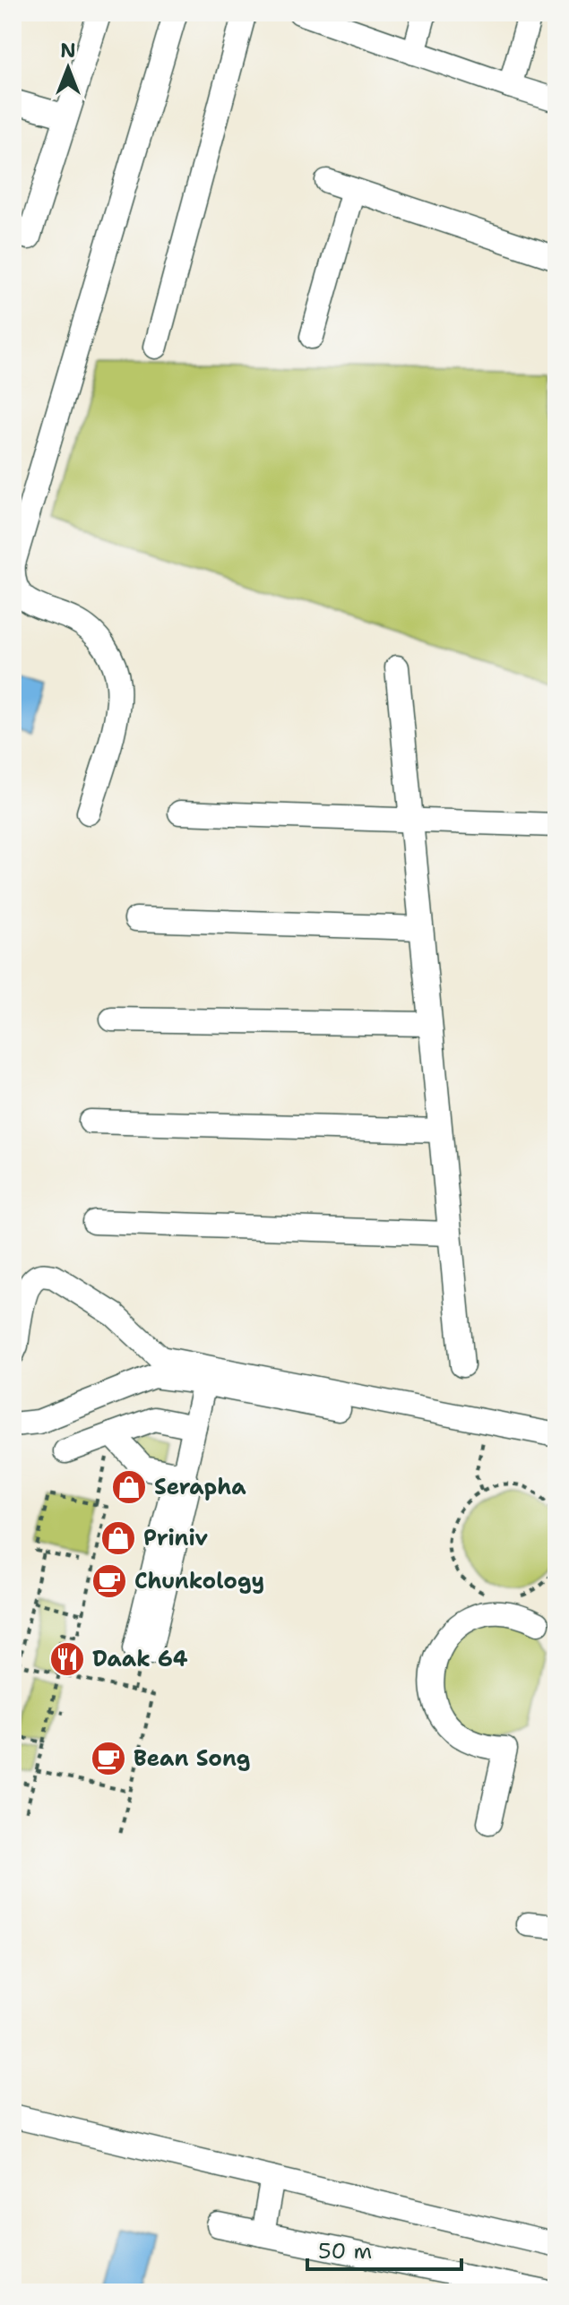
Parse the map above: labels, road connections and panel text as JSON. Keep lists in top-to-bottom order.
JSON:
{
  "places": {
    "shop": ["Serapha", "Priniv"],
    "cafe": ["Chunkology", "Bean Song"],
    "restaurant": ["Daak 64"]
  },
  "scale_bar": "50 m",
  "north": "top"
}
